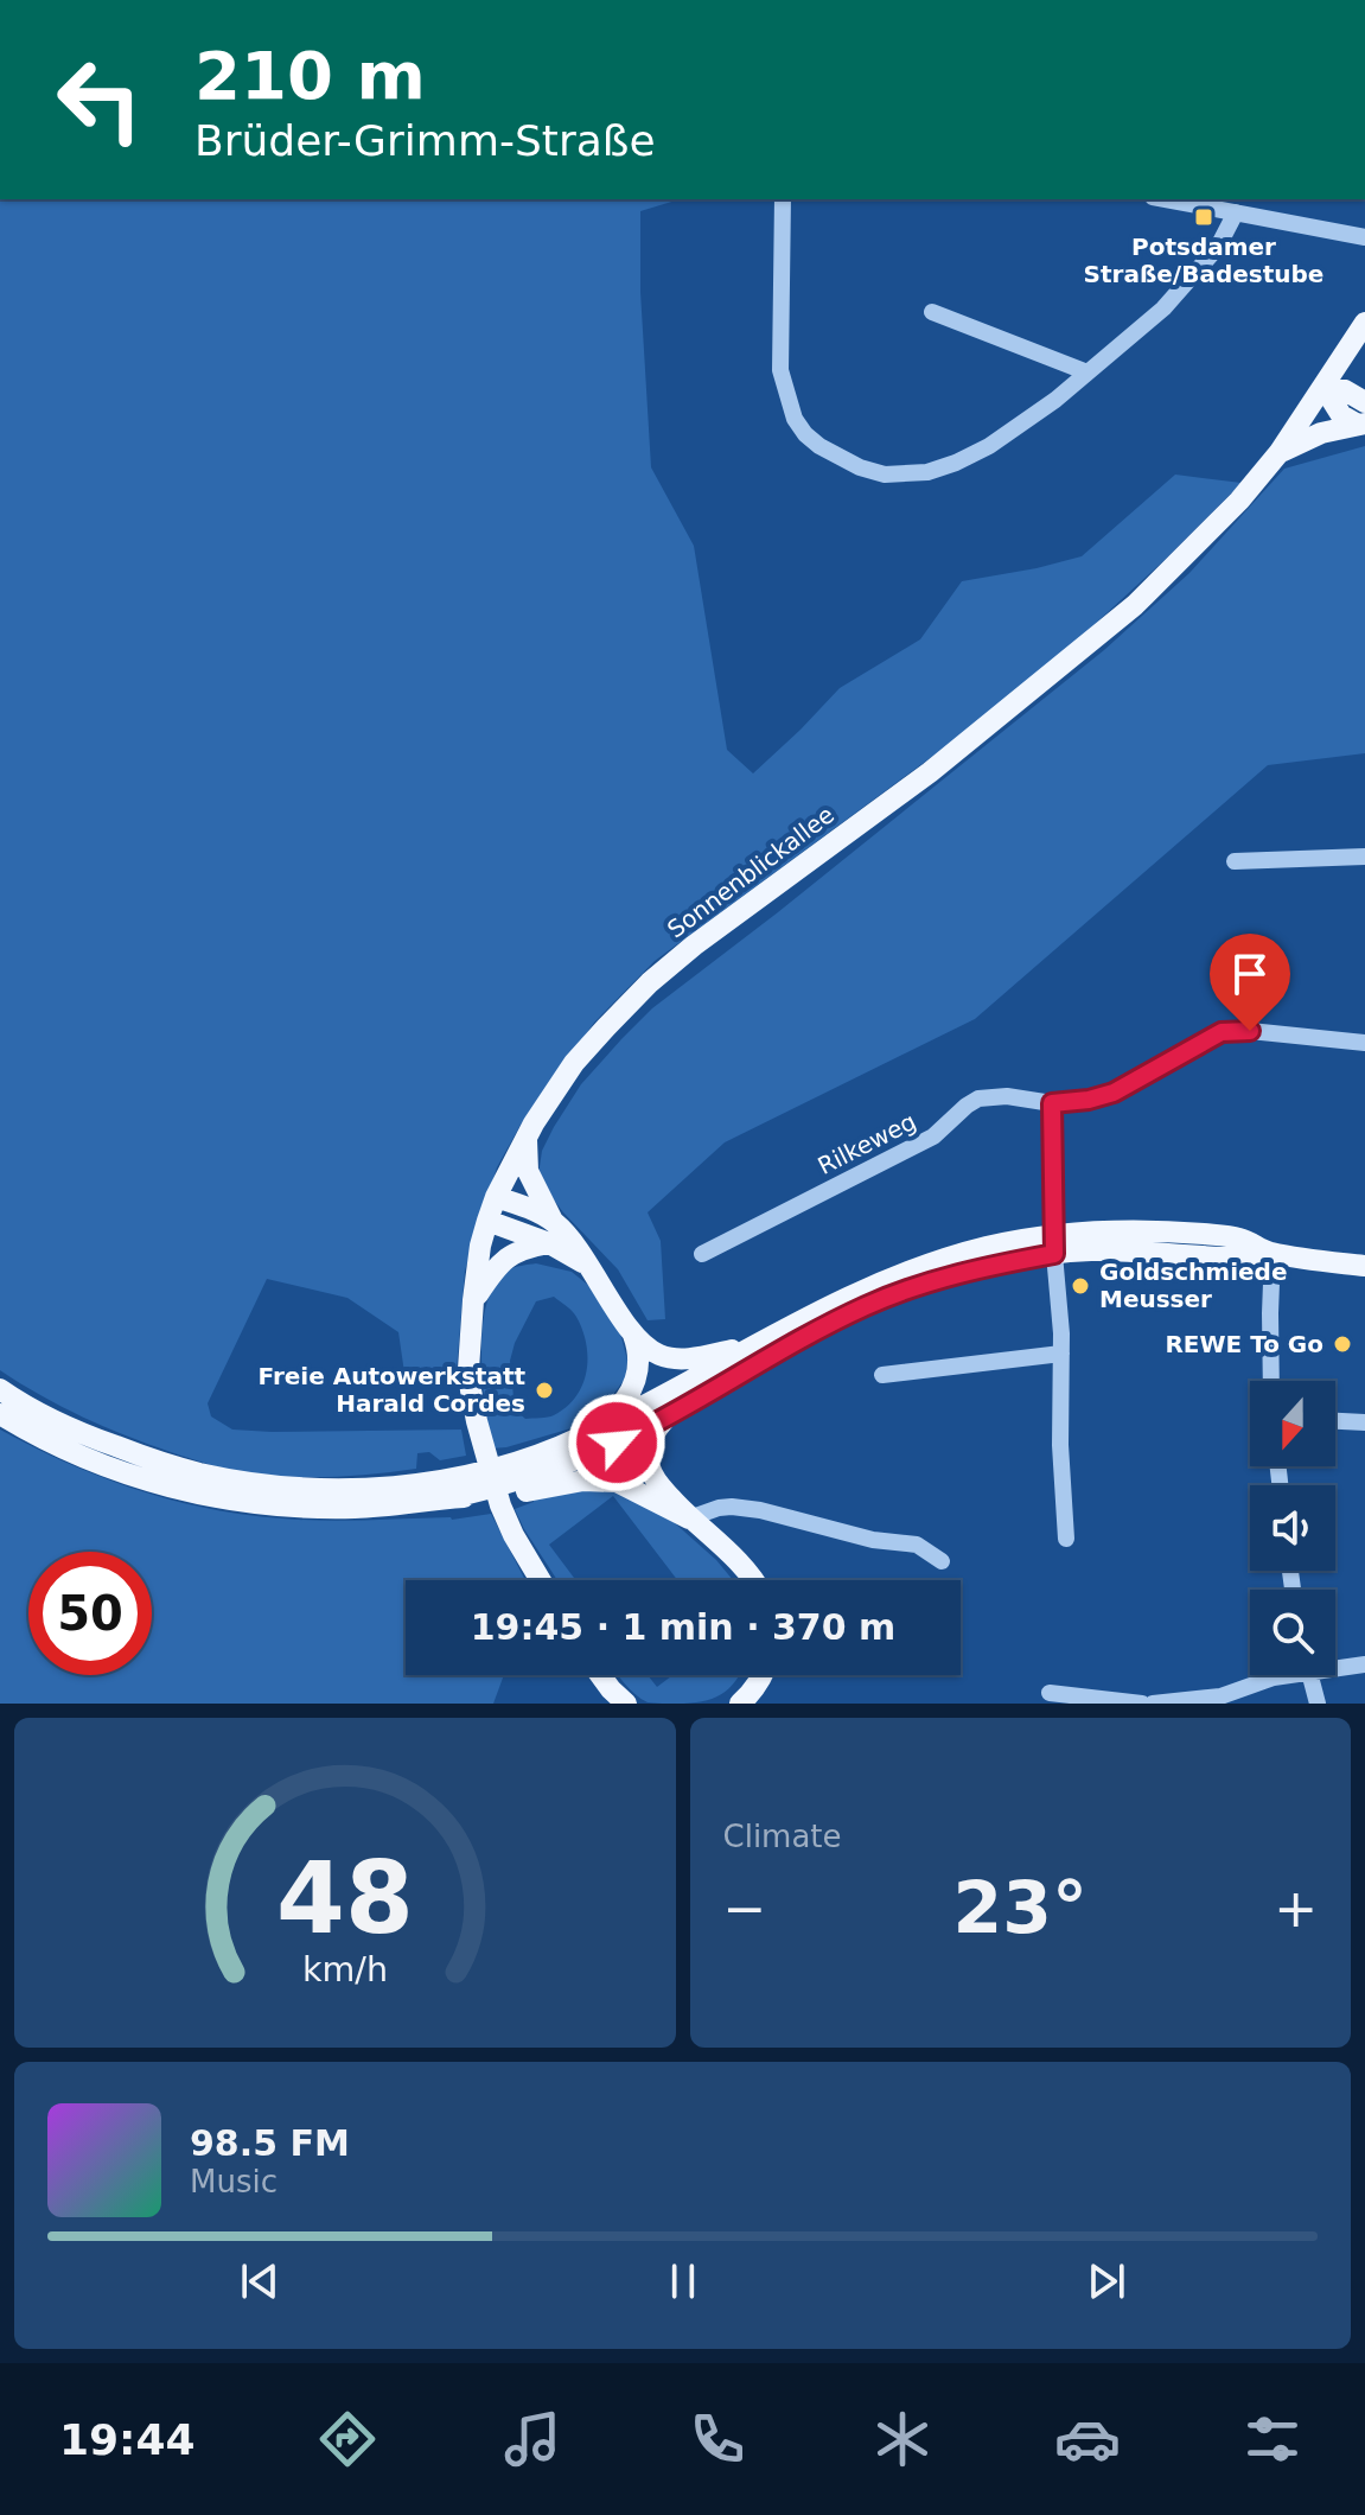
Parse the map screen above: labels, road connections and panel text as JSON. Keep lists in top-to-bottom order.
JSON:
{
  "streets": {
    "main road": ["Sonnenblickallee"],
    "street": ["Rilkeweg"]
  },
  "places": {
    "transit": ["Potsdamer Straße/Badestube"],
    "other": ["Goldschmiede Meusser", "REWE To Go", "Freie Autowerkstatt Harald Cordes"]
  },
  "north": "bottom",
  "page": {
    "turn": ["210 m", "Brüder-Grimm-Straße"],
    "limit": "50",
    "trip": "19:45 · 1 min · 370 m",
    "tile": "Climate",
    "heat": ["−", "23°", "+"],
    "song": ["98.5 FM", "Music"],
    "tabs": "19:44",
    "gauge": ["48", "km/h"]
  }
}
